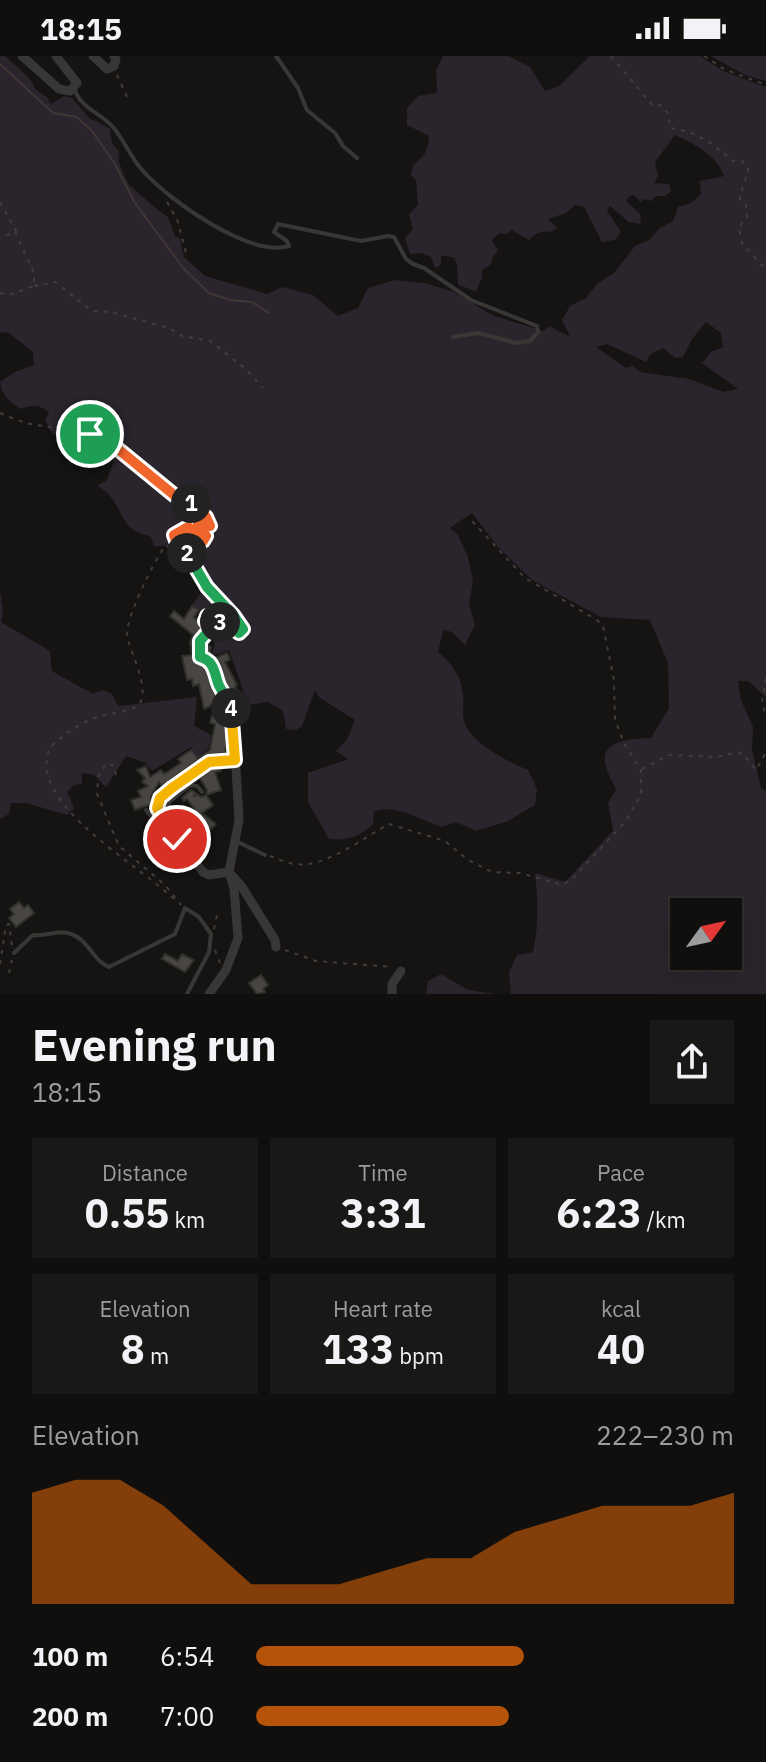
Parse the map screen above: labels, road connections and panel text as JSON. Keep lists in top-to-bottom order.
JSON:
{
  "north": "top right",
  "page": {
    "status": "18:15",
    "pins": [
      "1",
      "2",
      "3",
      "4"
    ],
    "heading": ["Evening run", "18:15"],
    "stats": [
      ["Distance", "0.55 km"],
      ["Time", "3:31"],
      ["Pace", "6:23 /km"],
      ["Elevation", "8 m"],
      ["Heart rate", "133 bpm"],
      ["kcal", "40"]
    ],
    "chart": ["Elevation", "222–230 m"],
    "list": [
      {
        "name": "100 m",
        "note": "6:54"
      },
      {
        "name": "200 m",
        "note": "7:00"
      }
    ]
  }
}
